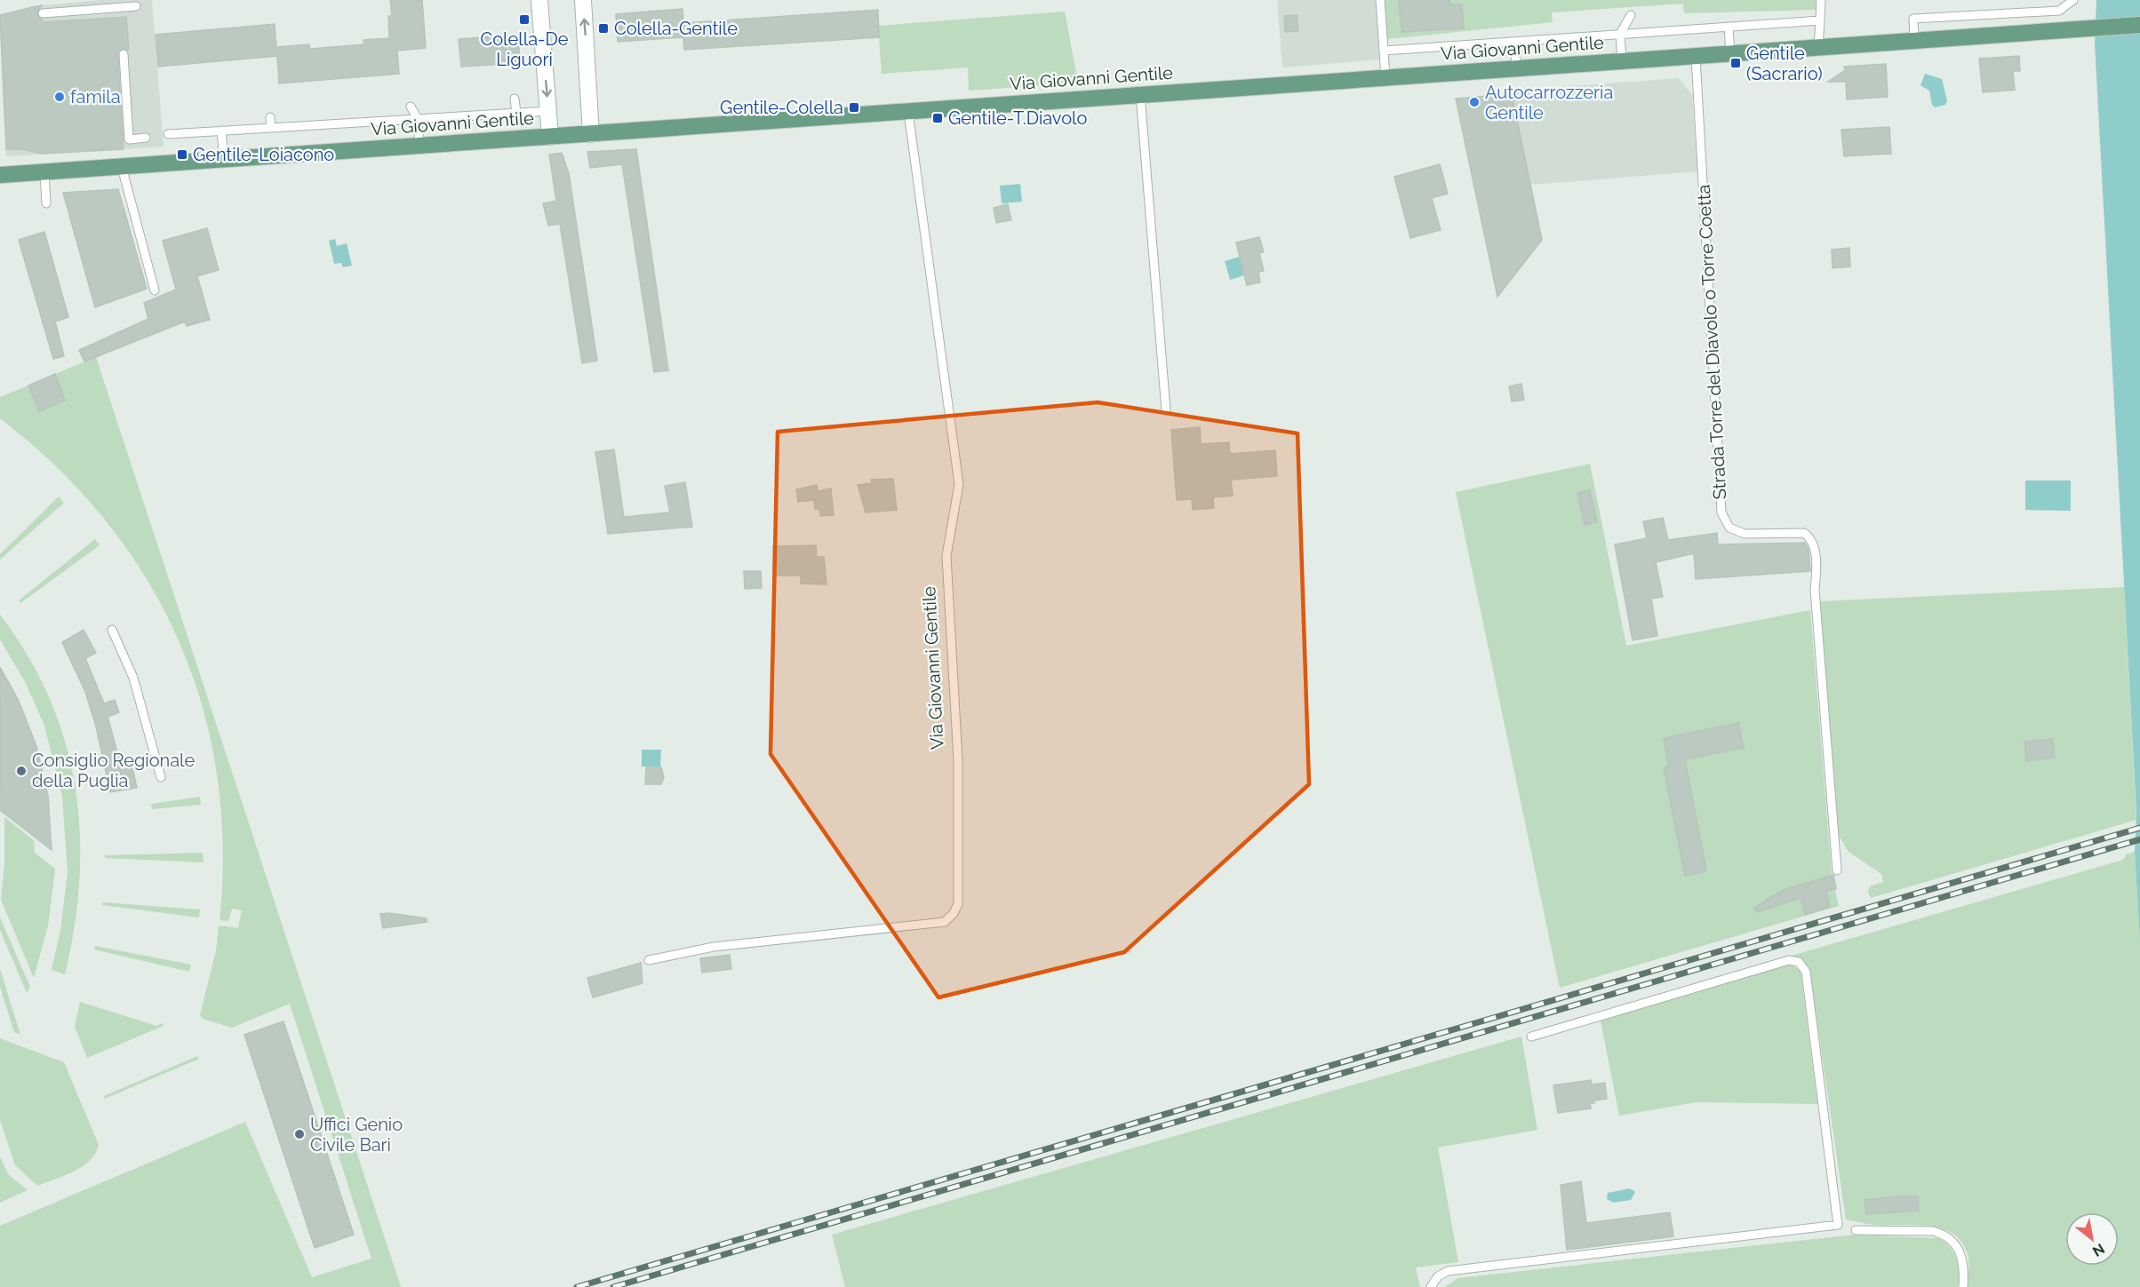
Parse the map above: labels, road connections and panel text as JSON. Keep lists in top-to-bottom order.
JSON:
{
  "streets": {
    "main road": ["Via Giovanni Gentile"],
    "lane": ["Strada Torre del Diavolo o Torre Coetta"]
  },
  "crossings": [
    ["Via Giovanni Gentile", "Strada Torre del Diavolo o Torre Coetta"]
  ],
  "places": {
    "transit": [
      "Colella-De Liguori",
      "Colella-Gentile",
      "Gentile (Sacrario)",
      "Gentile-Colella",
      "Gentile-T.Diavolo",
      "Gentile-Loiacono"
    ],
    "other": [
      "famila",
      "Autocarrozzeria Gentile",
      "Consiglio Regionale della Puglia",
      "Uffici Genio Civile Bari"
    ]
  },
  "north": "bottom right"
}
